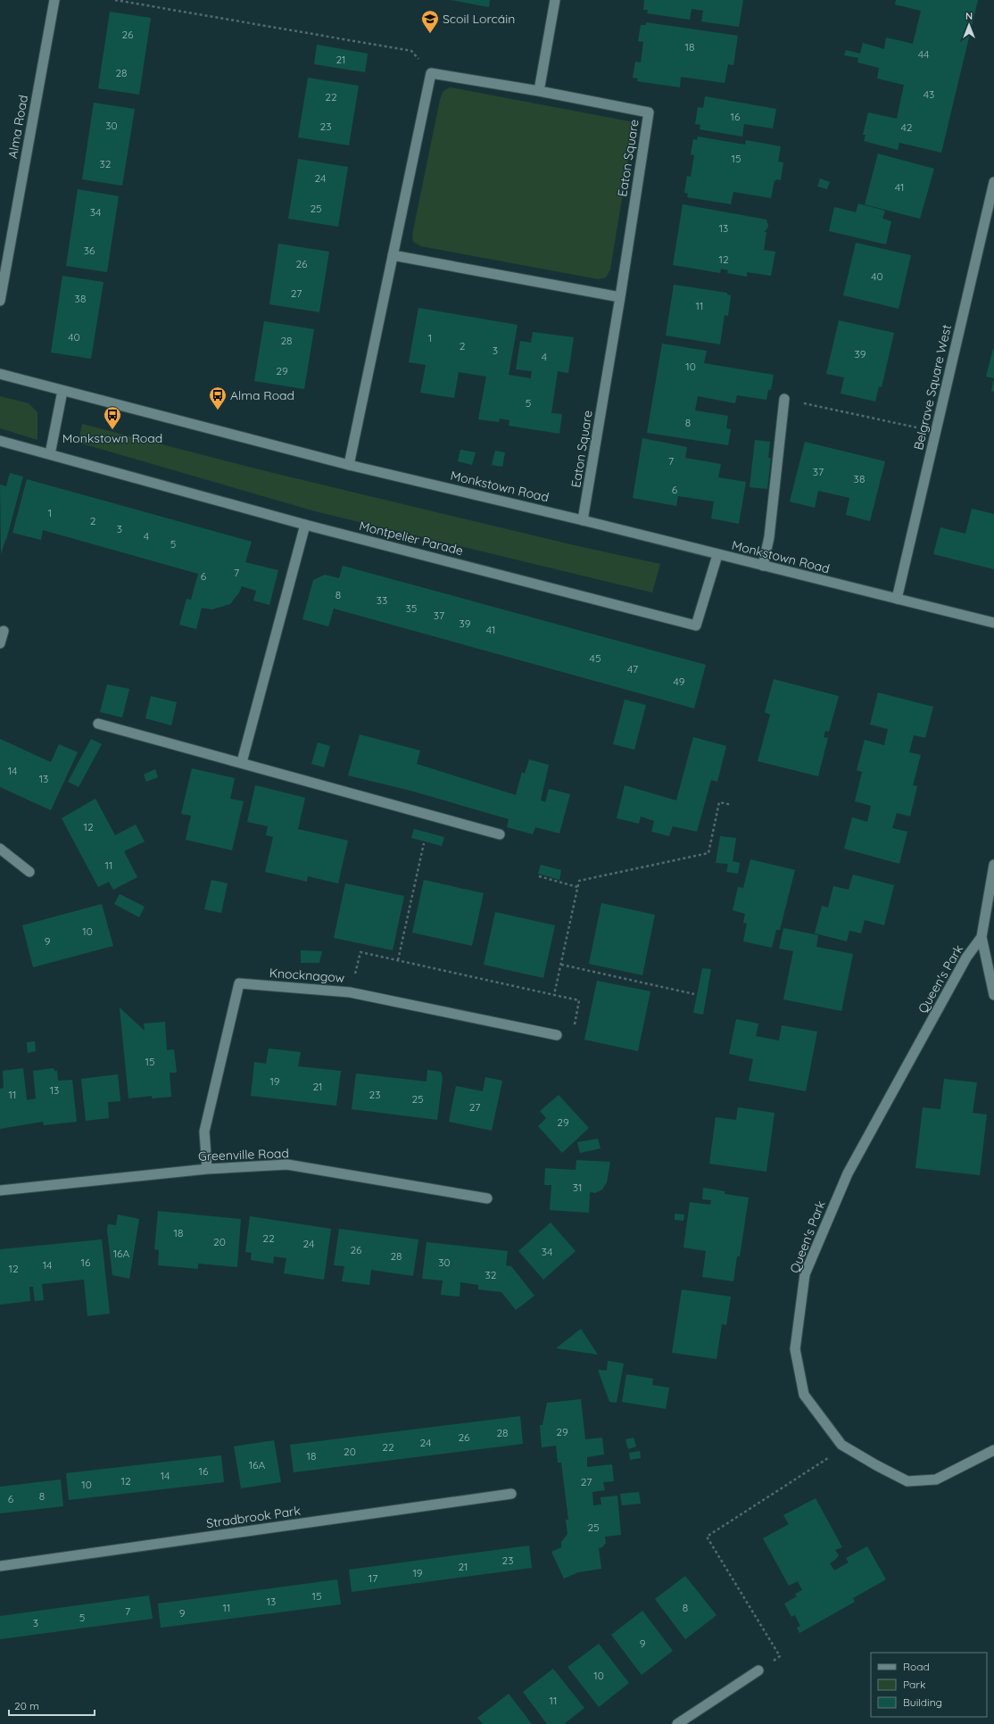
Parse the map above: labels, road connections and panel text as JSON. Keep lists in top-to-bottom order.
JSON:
{
  "streets": {
    "street": [
      "Alma Road",
      "Eaton Square",
      "Belgrave Square West",
      "Monkstown Road",
      "Montpelier Parade",
      "Knocknagow",
      "Queen's Park",
      "Greenville Road",
      "Stradbrook Park"
    ]
  },
  "crossings": [
    ["Eaton Square", "Monkstown Road"],
    ["Belgrave Square West", "Monkstown Road"],
    ["Monkstown Road", "Montpelier Parade"],
    ["Knocknagow", "Greenville Road"]
  ],
  "places": {
    "school or university": ["Scoil Lorcáin"],
    "bus stop": ["Alma Road", "Monkstown Road"]
  },
  "house_numbers": [
    "26",
    "18",
    "44",
    "21",
    "28",
    "43",
    "22",
    "16",
    "30",
    "23",
    "42",
    "15",
    "32",
    "24",
    "41",
    "25",
    "34",
    "13",
    "36",
    "12",
    "26",
    "40",
    "27",
    "38",
    "11",
    "40",
    "1",
    "28",
    "2",
    "3",
    "39",
    "4",
    "10",
    "29",
    "5",
    "8",
    "7",
    "37",
    "38",
    "6",
    "1",
    "2",
    "3",
    "4",
    "5",
    "7",
    "6",
    "8",
    "33",
    "35",
    "37",
    "39",
    "41",
    "45",
    "47",
    "49",
    "14",
    "13",
    "12",
    "11",
    "10",
    "9",
    "15",
    "19",
    "21",
    "13",
    "11",
    "23",
    "25",
    "27",
    "29",
    "31",
    "18",
    "22",
    "20",
    "24",
    "26",
    "34",
    "16A",
    "28",
    "16",
    "30",
    "14",
    "12",
    "32",
    "29",
    "28",
    "26",
    "24",
    "22",
    "20",
    "18",
    "16A",
    "16",
    "14",
    "12",
    "27",
    "10",
    "8",
    "6",
    "25",
    "23",
    "21",
    "19",
    "17",
    "15",
    "13",
    "11",
    "8",
    "7",
    "9",
    "5",
    "3",
    "9",
    "10",
    "11"
  ],
  "legend": ["Road", "Park", "Building"],
  "scale_bar": "20 m",
  "north": "top"
}
